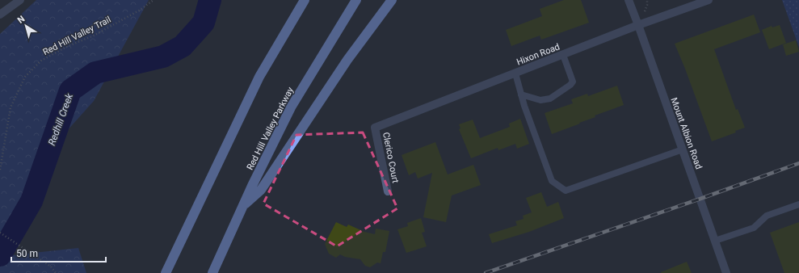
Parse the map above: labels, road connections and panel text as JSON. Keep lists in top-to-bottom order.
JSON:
{
  "streets": {
    "highway": ["Red Hill Valley Parkway"],
    "street": ["Hixon Road", "Mount Albion Road", "Clerico Court"],
    "path": ["Red Hill Valley Trail"]
  },
  "crossings": [
    ["Hixon Road", "Mount Albion Road"],
    ["Hixon Road", "Clerico Court"]
  ],
  "water": ["Redhill Creek"],
  "scale_bar": "50 m",
  "north": "top left"
}
